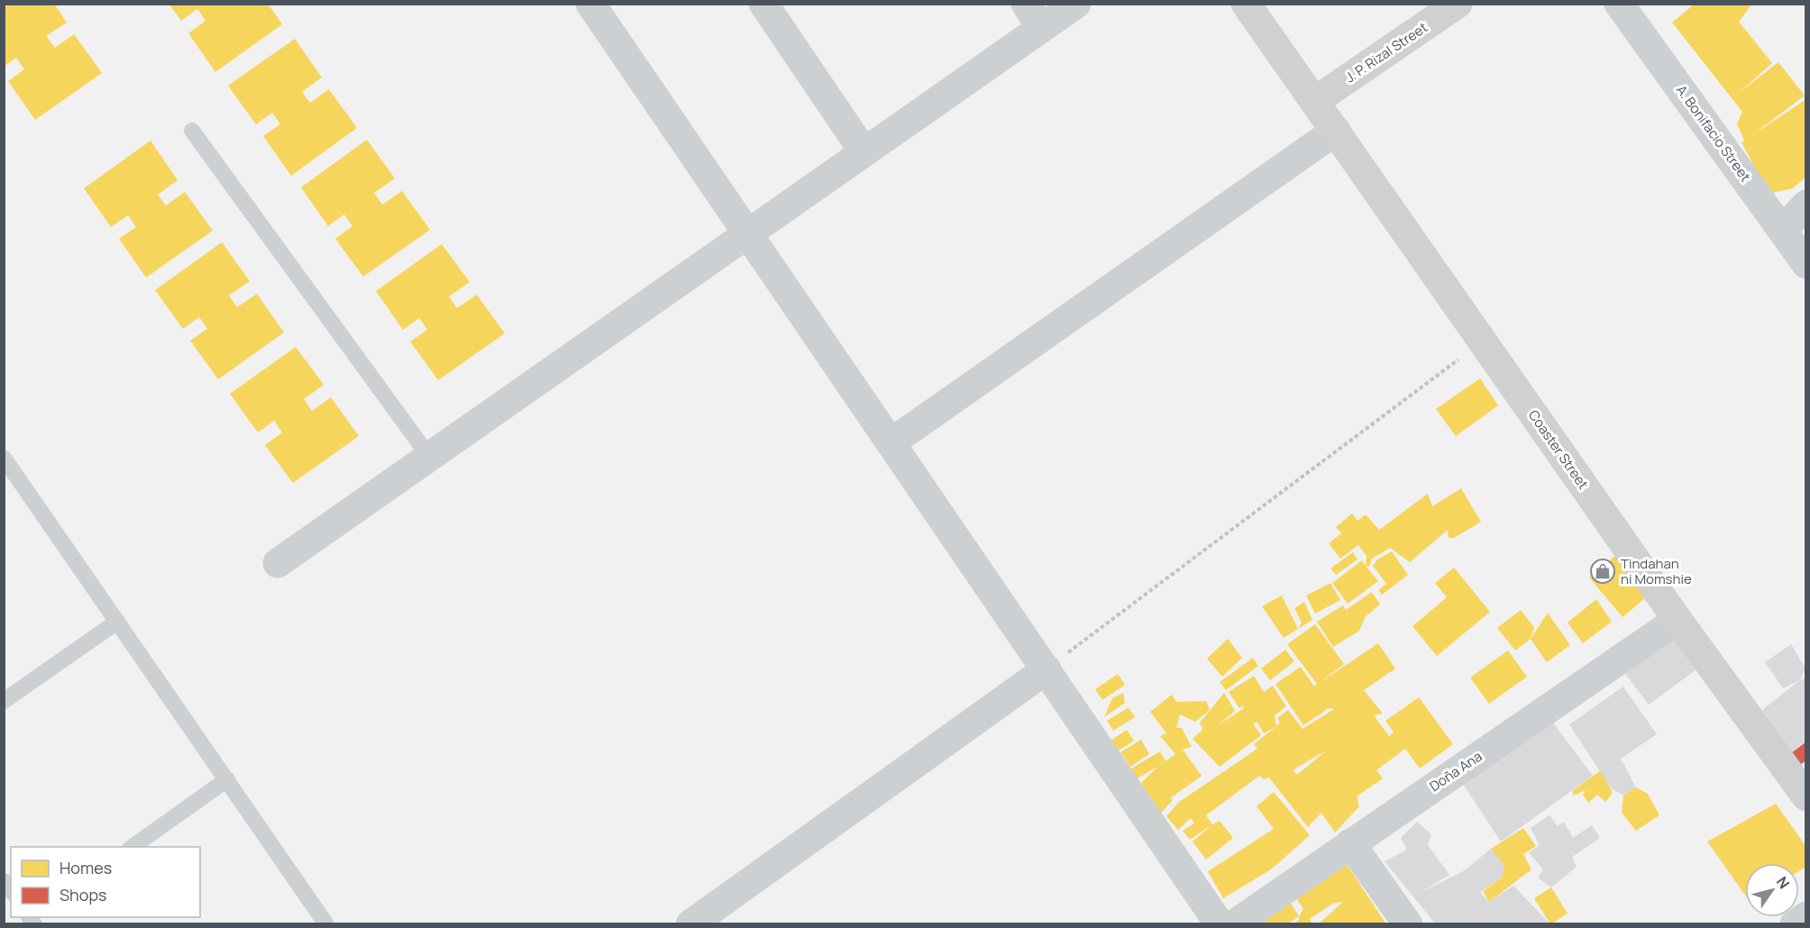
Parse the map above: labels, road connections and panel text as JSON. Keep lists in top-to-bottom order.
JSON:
{
  "streets": {
    "street": [
      "J. P. Rizal Street",
      "A. Bonifacio Street",
      "Coaster Street",
      "Doña Ana"
    ]
  },
  "crossings": [
    ["J. P. Rizal Street", "Coaster Street"],
    ["Coaster Street", "Doña Ana"]
  ],
  "places": {
    "shop": ["Tindahan ni Momshie"]
  },
  "legend": ["Homes", "Shops"],
  "north": "top right"
}
